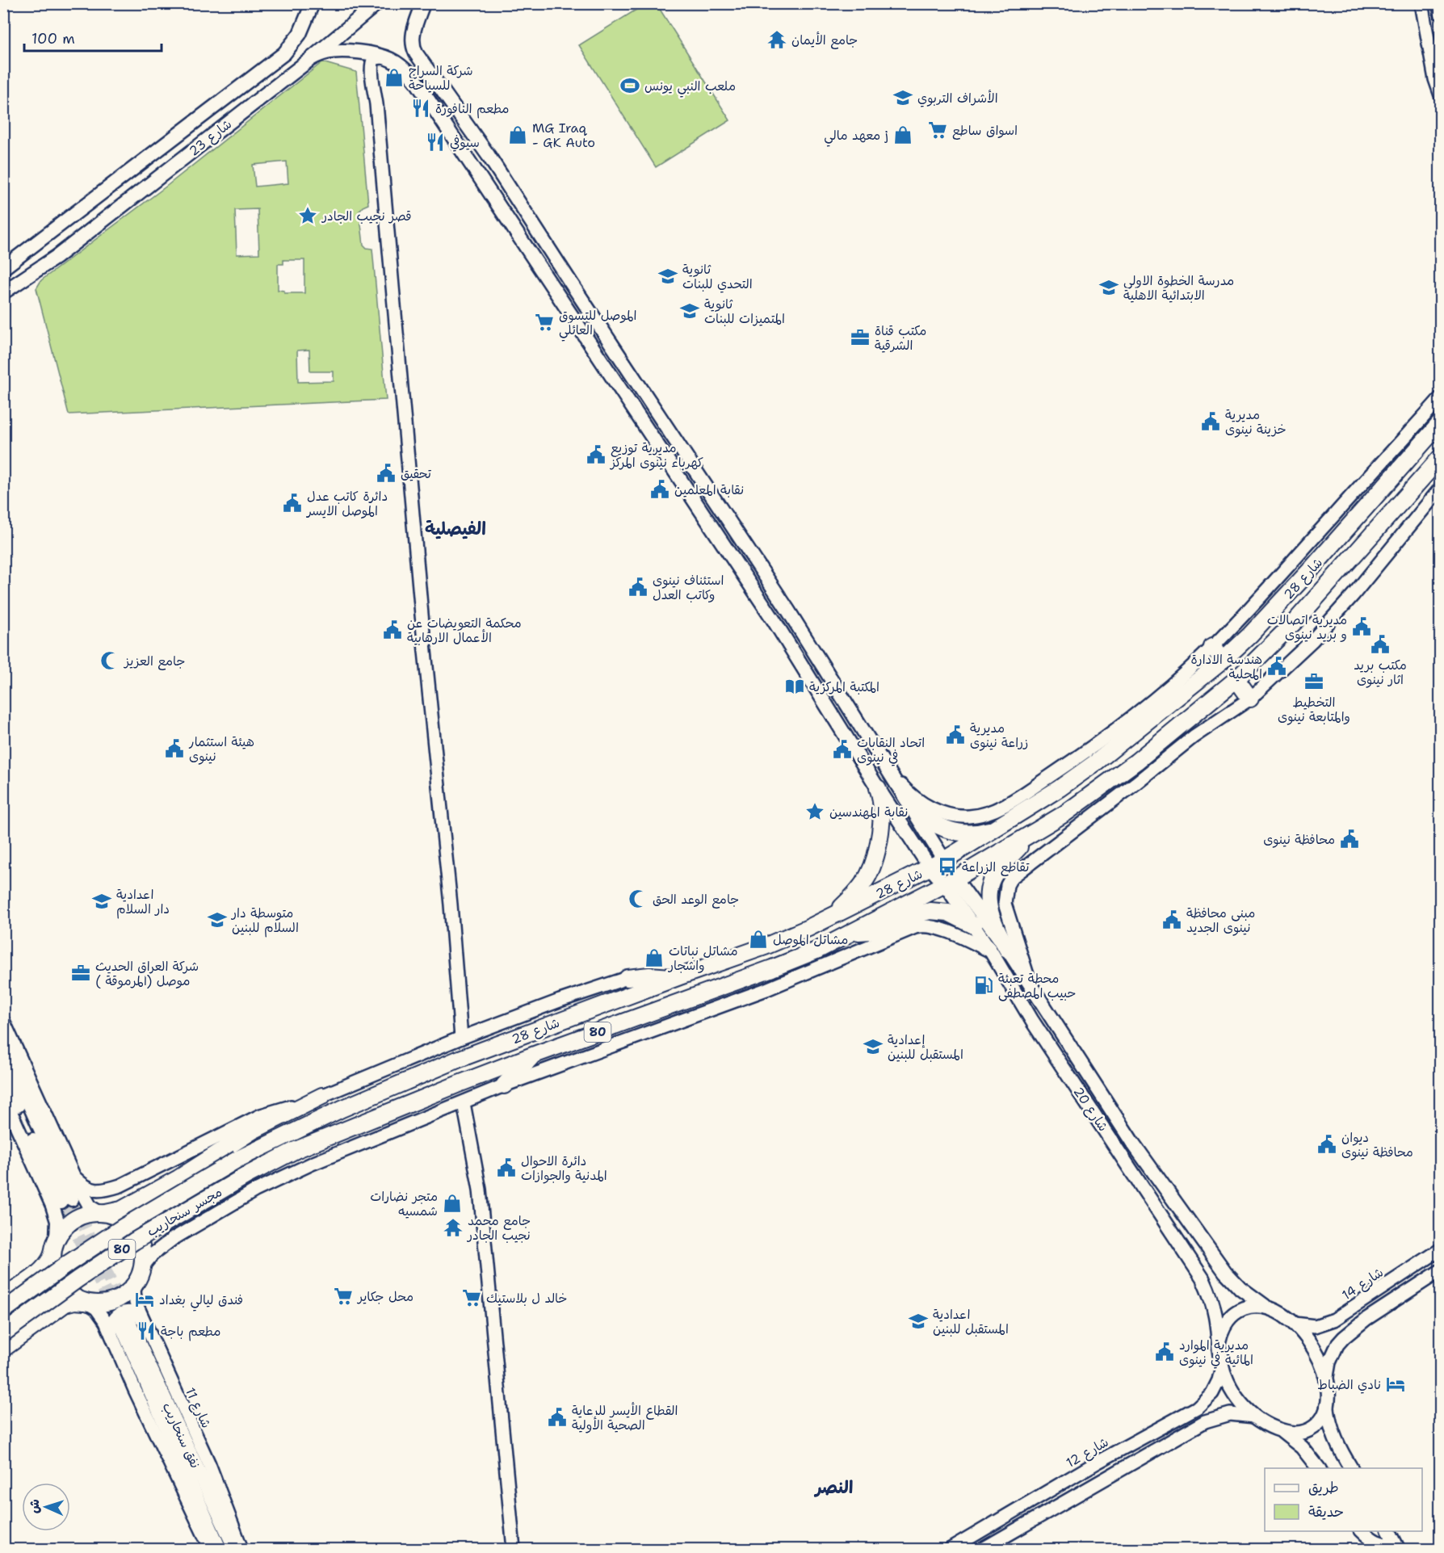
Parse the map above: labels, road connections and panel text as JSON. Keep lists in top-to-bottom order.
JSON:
{
  "streets": {
    "highway": ["شارع 28", "80", "مجسر سنحاريب"],
    "main road": [
      "شارع 23",
      "شارع 20",
      "شارع 14",
      "شارع 11",
      "نفق سنحاريب",
      "شارع 12"
    ]
  },
  "crossings": [
    ["شارع 28", "شارع 20"],
    ["شارع 28", "مجسر سنحاريب"],
    ["شارع 20", "شارع 14"],
    ["شارع 20", "شارع 12"],
    ["شارع 14", "شارع 12"],
    ["شارع 11", "نفق سنحاريب"]
  ],
  "districts": ["الفيصلية", "النصر"],
  "places": {
    "temple": ["جامع الأيمان", "جامع محمد نجيب الجادر"],
    "shop": [
      "شركة السراج للسياحة",
      "MG Iraq - GK Auto",
      "معهد مالي j",
      "مشاتل الموصل",
      "مشاتل نباتات واشجار",
      "متجر نضارات شمسيه"
    ],
    "sports": ["ملعب النبي يونس"],
    "school or university": [
      "الأشراف التربوي",
      "ثانوية التحدي للبنات",
      "مدرسة الخطوة الاولى الابتدائية الاهلية",
      "ثانوية المتميزات للبنات",
      "اعدادية دار السلام",
      "متوسطة دار السلام للبنين",
      "إعدادية المستقبل للبنين",
      "اعدادية المستقبل للبنين"
    ],
    "restaurant": ["مطعم النافورة", "سيوفي", "مطعم باجة"],
    "supermarket": [
      "اسواق ساطع",
      "الموصل للتسوق العائلي",
      "محل جكاير",
      "خالد ل بلاستيك"
    ],
    "place": ["قصر نجيب الجادر", "نقابة المهندسين"],
    "office": ["مكتب قناة الشرقية", "التخطيط والمتابعة نينوى", "شركة العراق الحديث ( المرموقة) موصل"],
    "public building": [
      "مديرية خزينة نينوى",
      "مديرية توزيع كهرباء نينوى المركز",
      "تحقيق",
      "نقابة المعلمين",
      "دائرة كاتب عدل الموصل الايسر",
      "استئناف نينوى وكاتب العدل",
      "مديرية اتصالات و بريد نينوى",
      "محكمة التعويضات عن الأعمال الارهابية",
      "مكتب بريد اثار نينوى",
      "هندسة الادارة المحلية",
      "مديرية زراعة نينوى",
      "هيئة استثمار نينوى",
      "اتحاد النقابات في نينوى",
      "محافظة نينوى",
      "مبنى محافظة نينوى الجديد",
      "ديوان محافظة نينوى",
      "دائرة الاحوال المدنية والجوازات",
      "مديرية الموارد المائية في نينوى",
      "القطاع الأيسر للرعاية الصحية الأولية"
    ],
    "mosque": ["جامع العزيز", "جامع الوعد الحق"],
    "library": ["المكتبة المركزية"],
    "bus stop": ["تقاطع الزراعة"],
    "fuel station": ["محطة تعبئة حبيب المصطفى"],
    "hotel": ["فندق ليالي بغداد", "نادي الضباط"]
  },
  "legend": ["طريق", "حديقة"],
  "scale_bar": "100 m",
  "north": "left"
}
